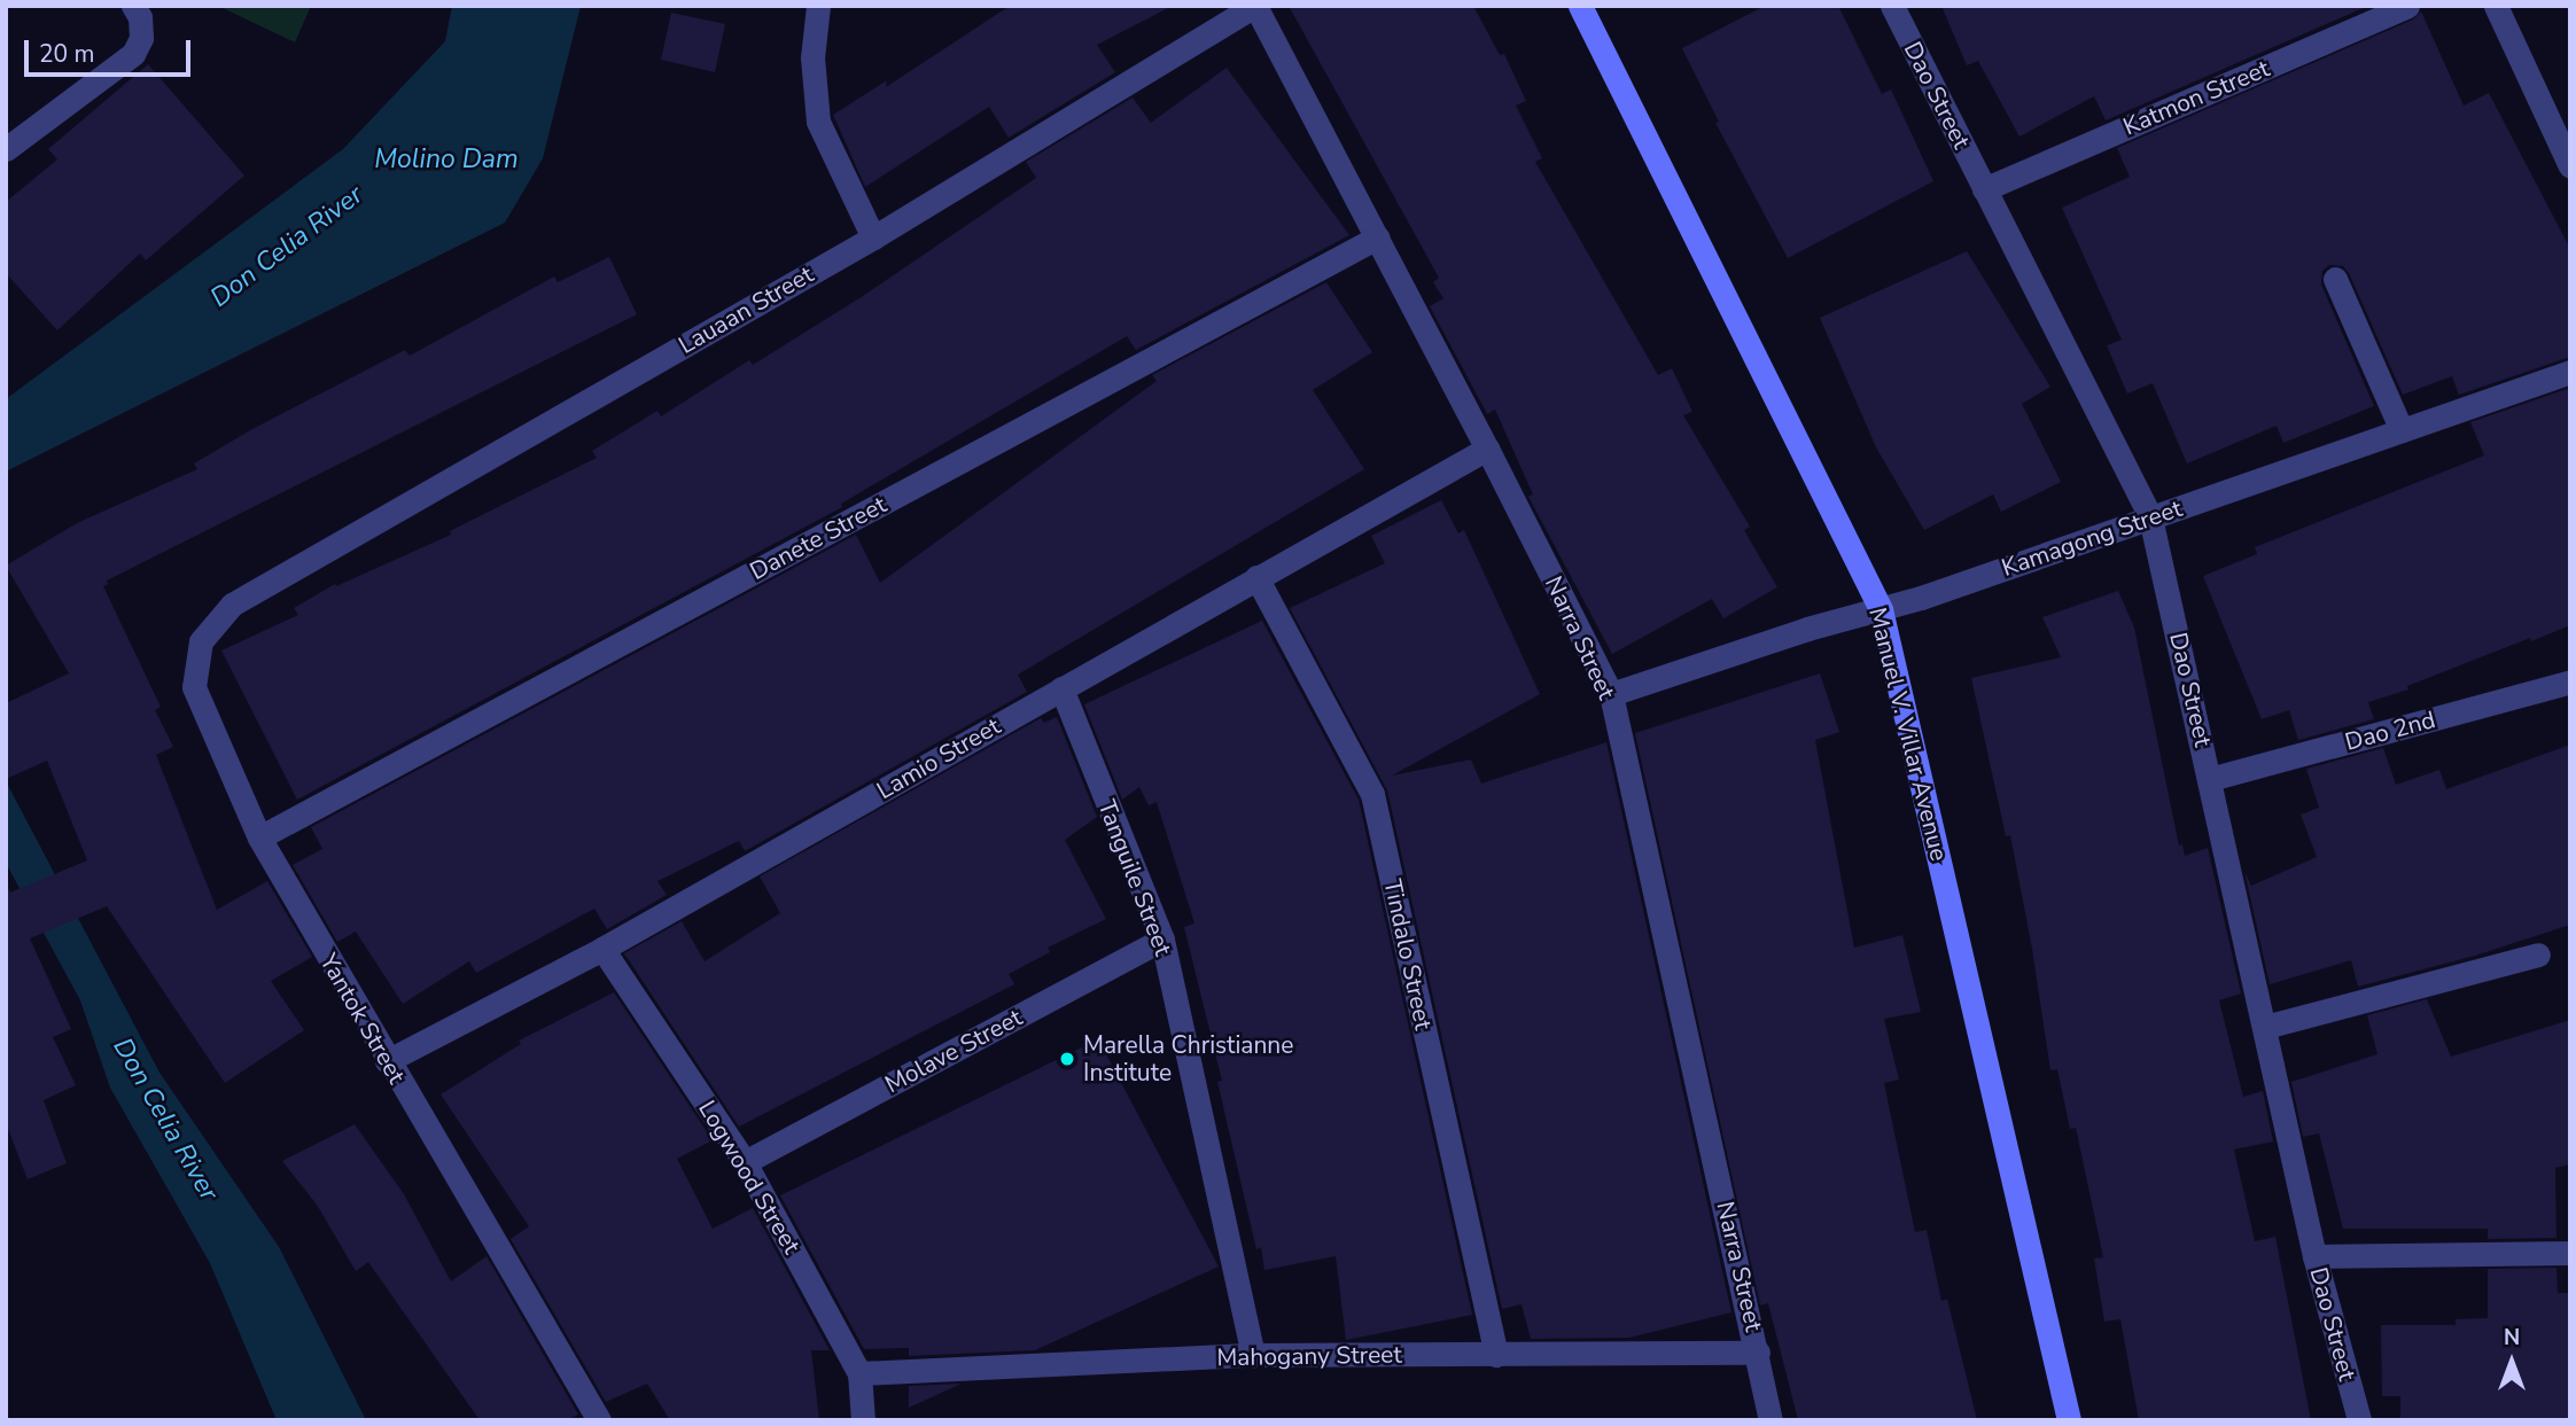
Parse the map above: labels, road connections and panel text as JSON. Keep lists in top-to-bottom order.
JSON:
{
  "streets": {
    "street": [
      "Dao Street",
      "Katmon Street",
      "Lauaan Street",
      "Danete Street",
      "Kamagong Street",
      "Narra Street",
      "Dao 2nd",
      "Manuel V. Villar Avenue",
      "Lamio Street",
      "Tanguile Street",
      "Tindalo Street",
      "Yantok Street",
      "Molave Street",
      "Logwood Street",
      "Mahogany Street"
    ]
  },
  "crossings": [
    ["Dao Street", "Katmon Street"],
    ["Dao Street", "Kamagong Street"],
    ["Dao Street", "Dao 2nd"],
    ["Lauaan Street", "Narra Street"],
    ["Lauaan Street", "Yantok Street"],
    ["Danete Street", "Narra Street"],
    ["Danete Street", "Yantok Street"],
    ["Kamagong Street", "Narra Street"],
    ["Kamagong Street", "Manuel V. Villar Avenue"],
    ["Narra Street", "Lamio Street"],
    ["Narra Street", "Mahogany Street"],
    ["Lamio Street", "Tanguile Street"],
    ["Lamio Street", "Tindalo Street"],
    ["Lamio Street", "Yantok Street"],
    ["Lamio Street", "Logwood Street"],
    ["Tanguile Street", "Molave Street"],
    ["Tanguile Street", "Mahogany Street"],
    ["Tindalo Street", "Mahogany Street"],
    ["Molave Street", "Logwood Street"],
    ["Logwood Street", "Mahogany Street"]
  ],
  "water": ["Molino Dam", "Don Celia River"],
  "places": ["Marella Christianne Institute"],
  "scale_bar": "20 m",
  "north": "top"
}
